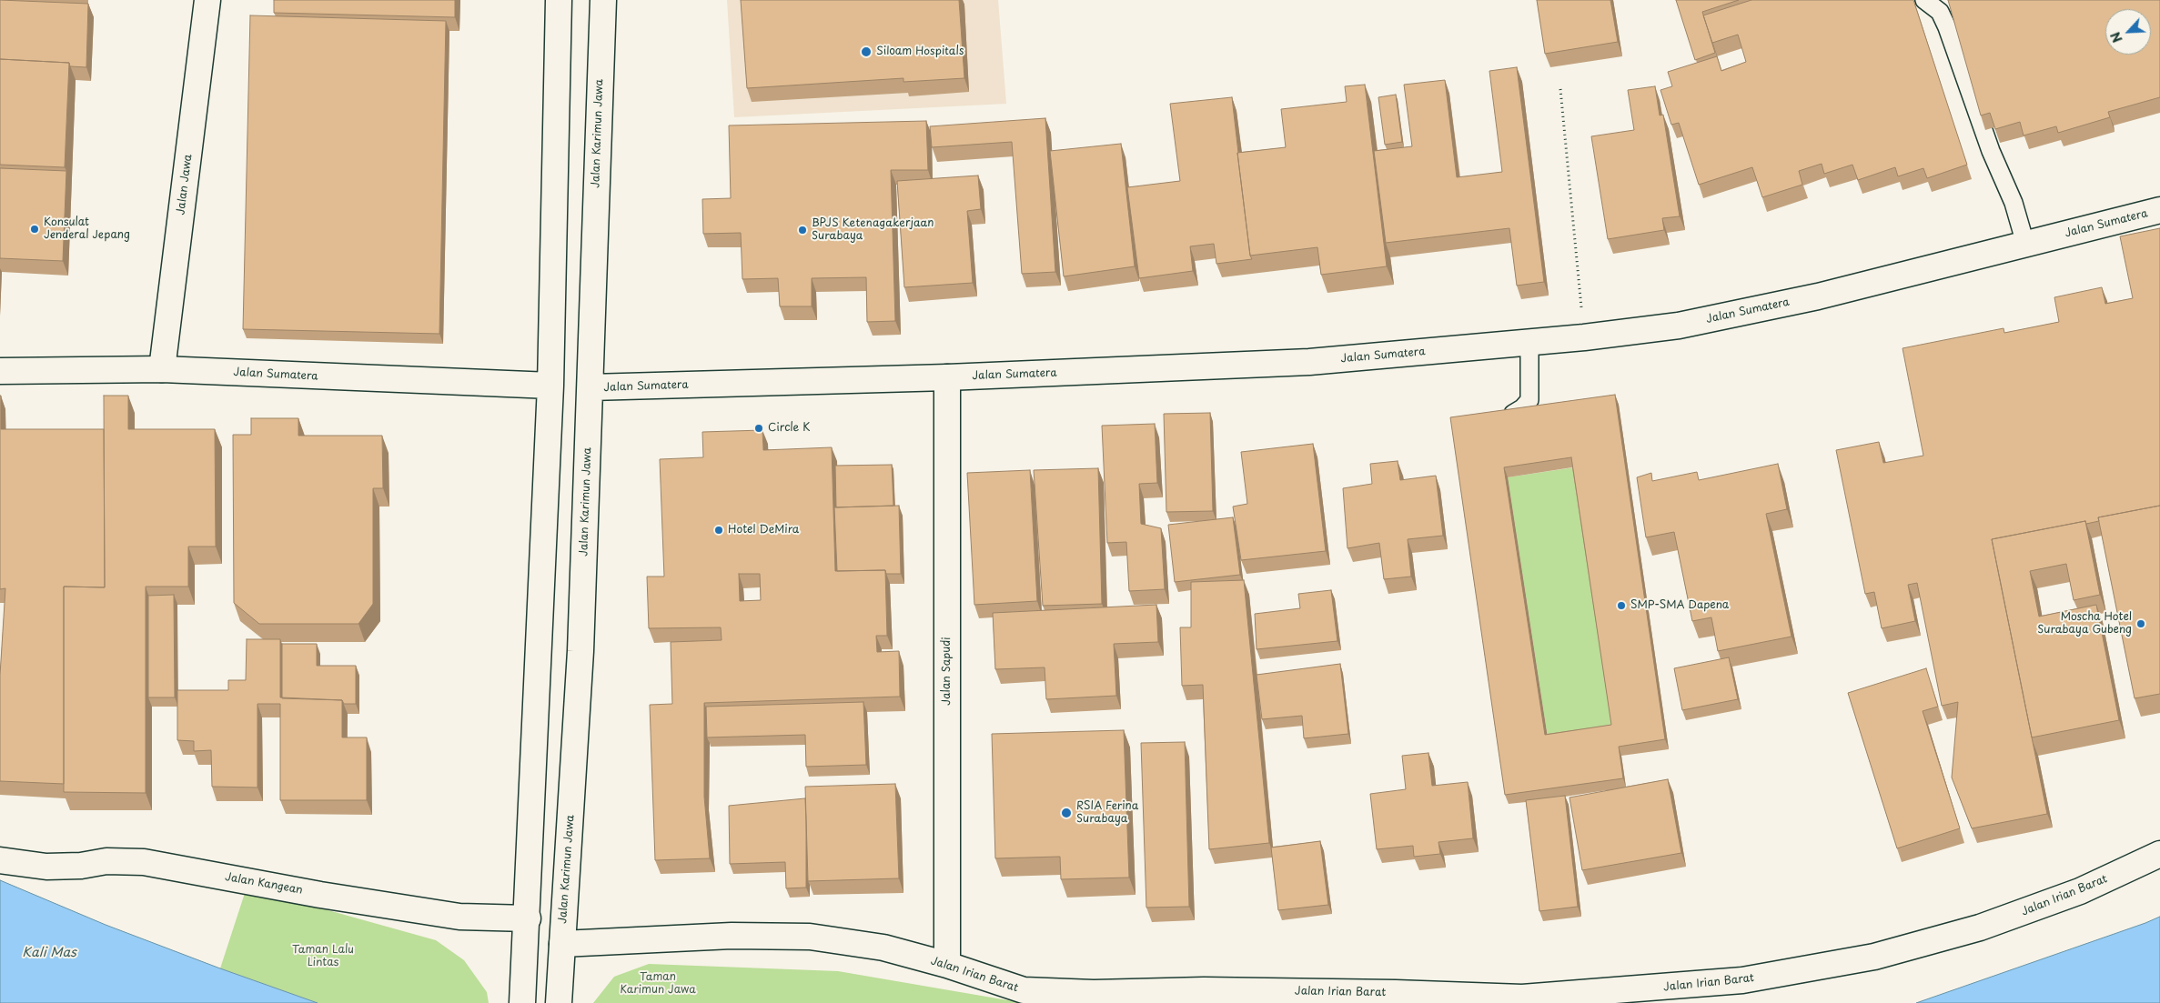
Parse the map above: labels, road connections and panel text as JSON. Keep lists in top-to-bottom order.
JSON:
{
  "streets": {
    "street": [
      "Jalan Karimun Jawa",
      "Jalan Jawa",
      "Jalan Sumatera",
      "Jalan Sapudi",
      "Jalan Kangean",
      "Jalan Irian Barat"
    ]
  },
  "crossings": [
    ["Jalan Karimun Jawa", "Jalan Sumatera"],
    ["Jalan Karimun Jawa", "Jalan Irian Barat"],
    ["Jalan Jawa", "Jalan Sumatera"],
    ["Jalan Sumatera", "Jalan Sapudi"],
    ["Jalan Sapudi", "Jalan Irian Barat"]
  ],
  "water": ["Kali Mas"],
  "parks": ["Taman Lalu Lintas", "Taman Karimun Jawa"],
  "places": [
    "Siloam Hospitals",
    "Konsulat Jenderal Jepang",
    "BPJS Ketenagakerjaan Surabaya",
    "Circle K",
    "Hotel DeMira",
    "SMP-SMA Dapena",
    "Moscha Hotel Surabaya Gubeng",
    "RSIA Ferina Surabaya"
  ],
  "north": "bottom left"
}
